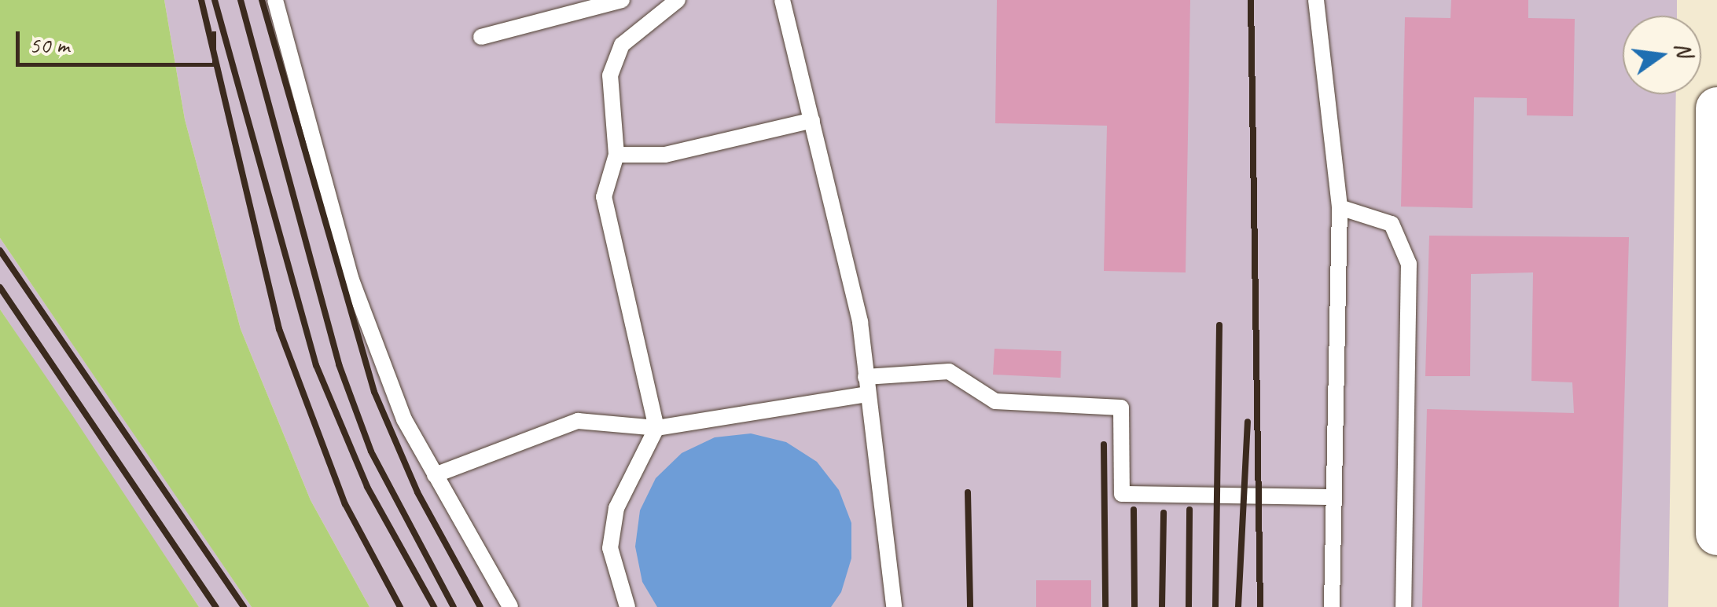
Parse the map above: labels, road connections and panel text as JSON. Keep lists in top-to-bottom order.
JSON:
{
  "scale_bar": "50 m",
  "north": "right"
}
